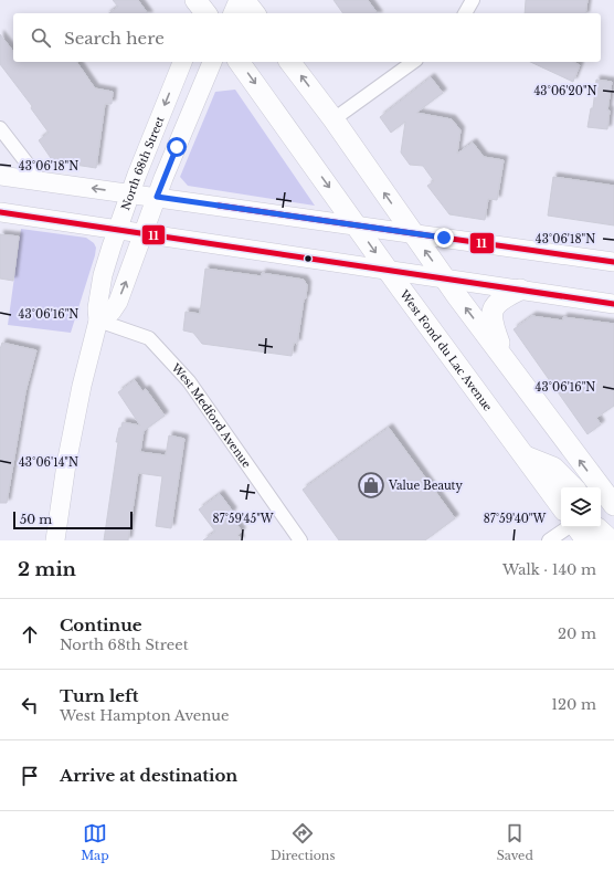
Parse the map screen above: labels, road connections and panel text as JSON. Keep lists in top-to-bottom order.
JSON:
{
  "streets": {
    "main road": ["North 68th Street", "West Fond du Lac Avenue"],
    "street": ["West Medford Avenue"]
  },
  "crossings": [
    ["North 68th Street", "West Medford Avenue"]
  ],
  "places": {
    "shop": ["Value Beauty"]
  },
  "lines": ["transit line 11"],
  "scale_bar": "50 m",
  "page": {
    "search": "Search here",
    "scale": "50 m",
    "heading": ["2 min", "Walk · 140 m"],
    "list": [
      ["Continue", "North 68th Street", "20 m"],
      ["Turn left", "West Hampton Avenue", "120 m"],
      "Arrive at destination"
    ],
    "nav": ["Map", "Directions", "Saved"]
  },
  "coordinates": [
    "43°06'20\"N",
    "43°06'18\"N",
    "43°06'16\"N",
    "43°06'14\"N",
    "87°59'45\"W",
    "87°59'40\"W"
  ]
}
